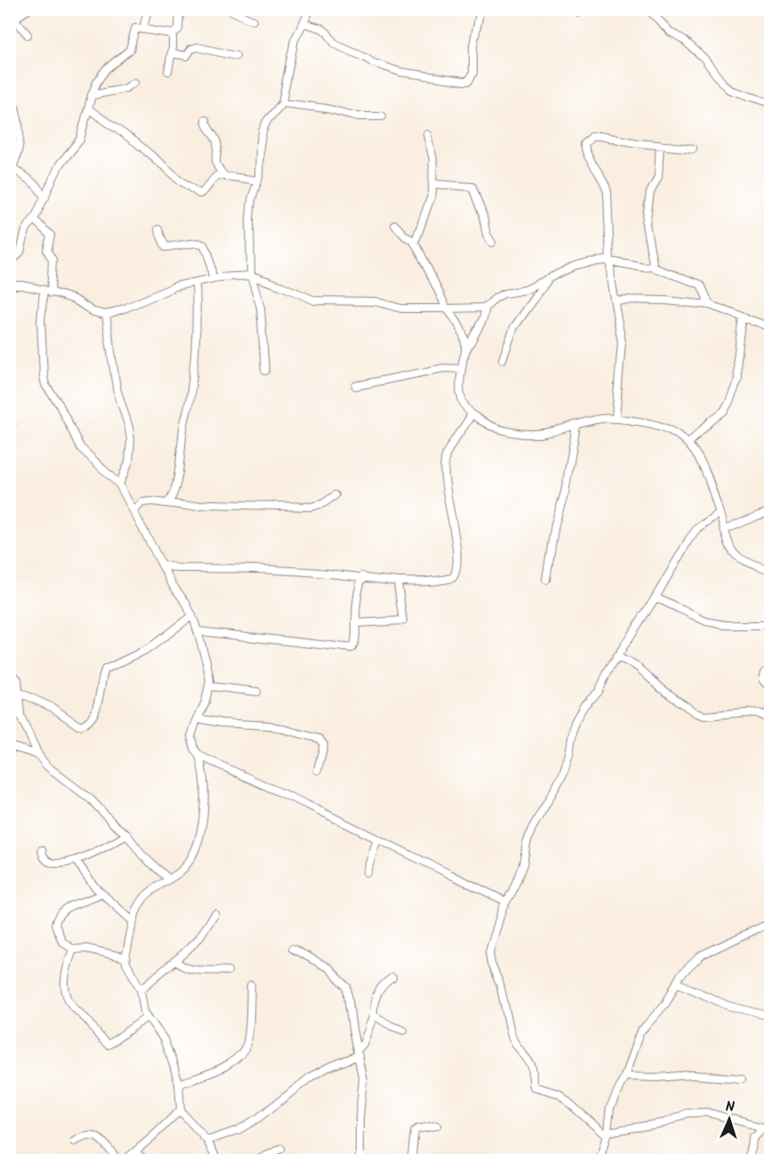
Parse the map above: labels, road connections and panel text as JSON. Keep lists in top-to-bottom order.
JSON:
{
  "north": "top"
}
